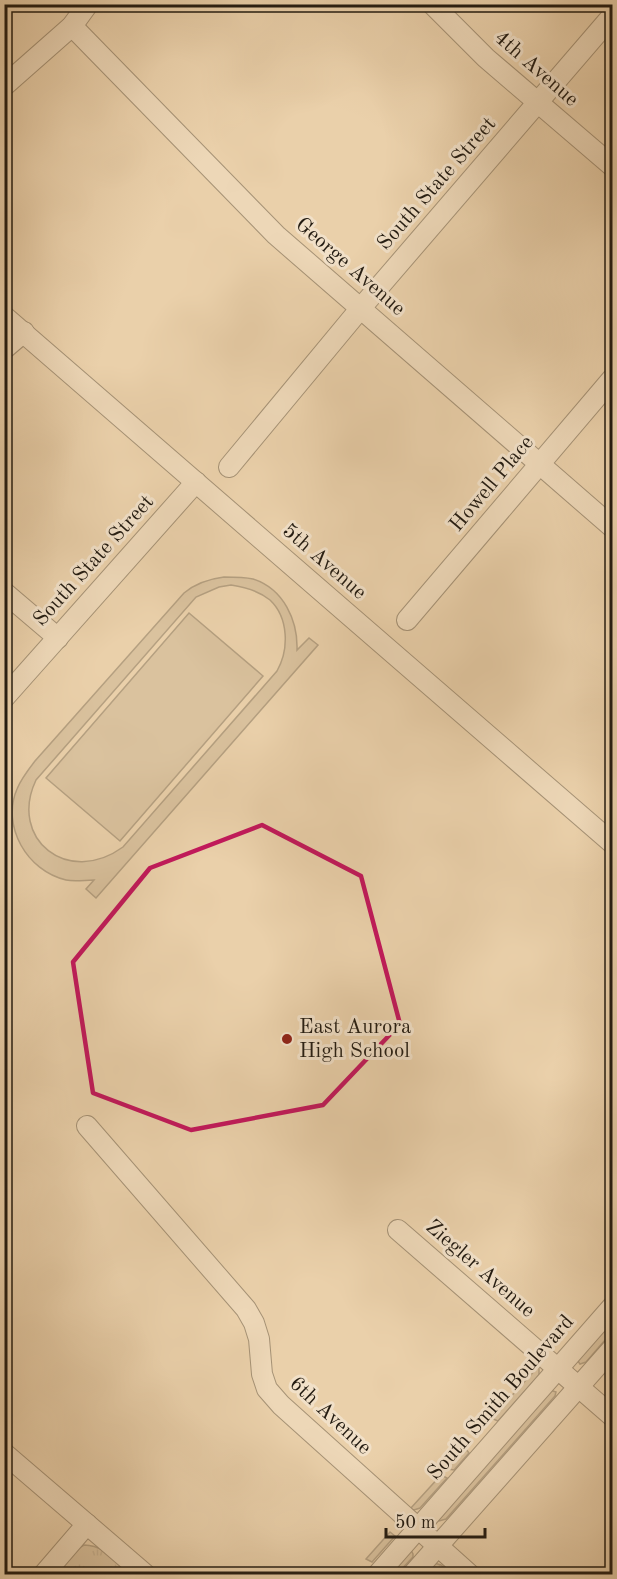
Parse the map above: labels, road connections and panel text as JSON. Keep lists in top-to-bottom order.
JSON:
{
  "streets": {
    "street": [
      "4th Avenue",
      "South State Street",
      "George Avenue",
      "Howell Place",
      "5th Avenue",
      "Ziegler Avenue",
      "South Smith Boulevard",
      "6th Avenue"
    ]
  },
  "crossings": [
    ["4th Avenue", "South State Street"],
    ["South State Street", "George Avenue"],
    ["South State Street", "5th Avenue"],
    ["George Avenue", "Howell Place"],
    ["Ziegler Avenue", "South Smith Boulevard"],
    ["South Smith Boulevard", "6th Avenue"]
  ],
  "places": ["East Aurora High School"],
  "scale_bar": "50 m"
}
